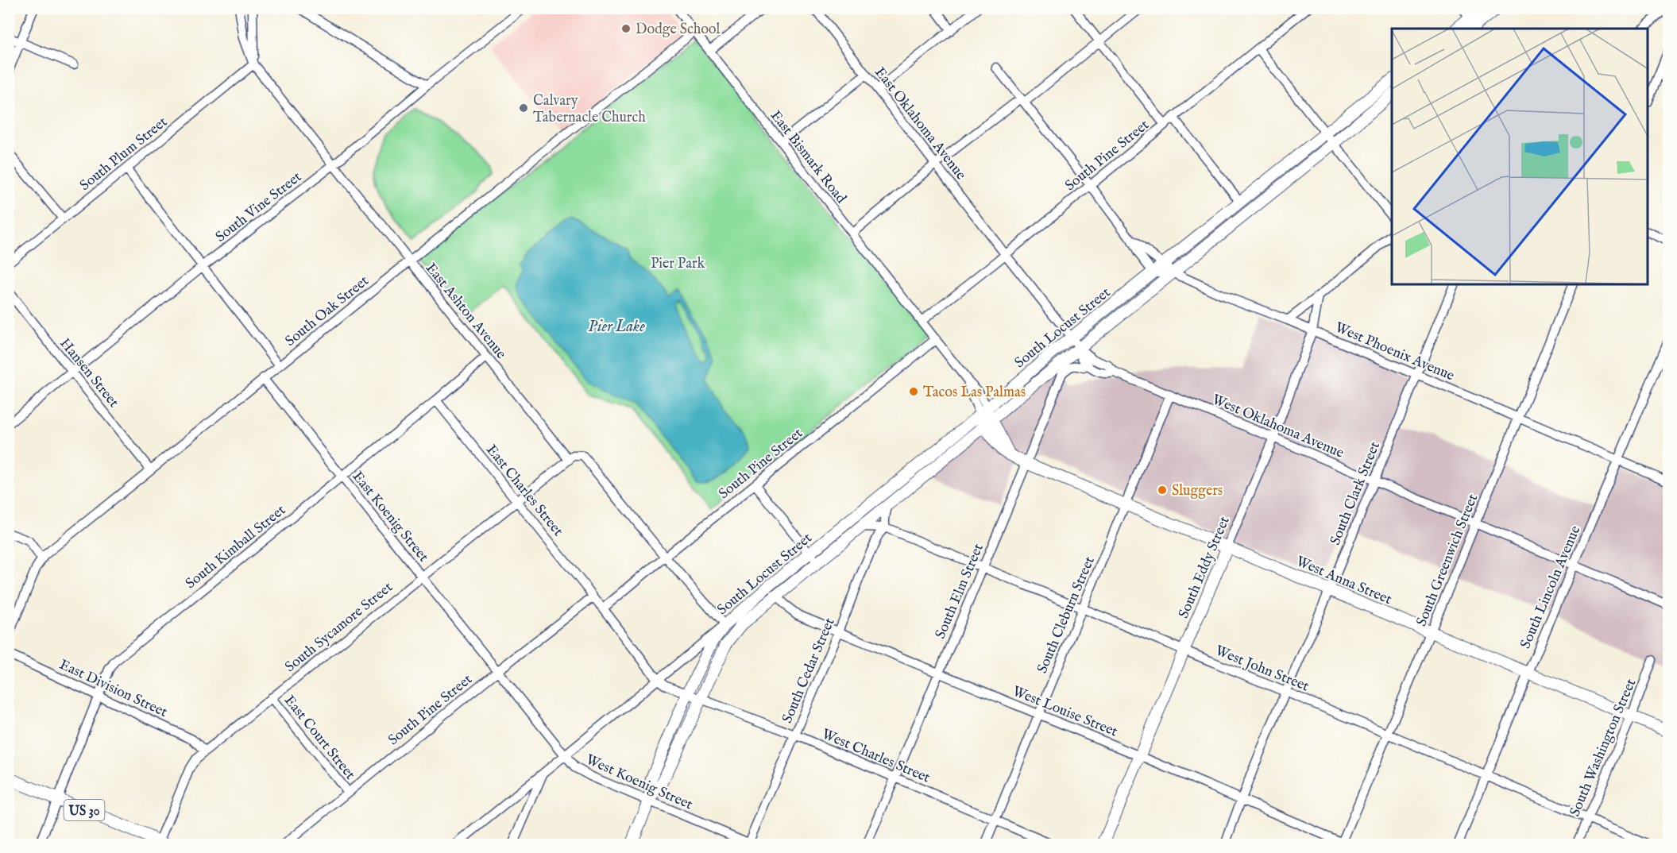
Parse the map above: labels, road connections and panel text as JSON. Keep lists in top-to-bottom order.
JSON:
{
  "streets": {
    "highway": ["US 30"],
    "main road": ["South Locust Street", "South Eddy Street", "West Anna Street"],
    "street": [
      "East Oklahoma Avenue",
      "South Plum Street",
      "South Pine Street",
      "East Bismark Road",
      "South Vine Street",
      "South Oak Street",
      "East Ashton Avenue",
      "West Phoenix Avenue",
      "Hansen Street",
      "West Oklahoma Avenue",
      "East Charles Street",
      "South Clark Street",
      "East Koenig Street",
      "South Kimball Street",
      "South Greenwich Street",
      "South Lincoln Avenue",
      "South Elm Street",
      "South Cleburn Street",
      "South Sycamore Street",
      "West John Street",
      "South Cedar Street",
      "East Division Street",
      "West Louise Street",
      "East Court Street",
      "South Washington Street",
      "West Charles Street",
      "West Koenig Street"
    ]
  },
  "crossings": [
    ["East Oklahoma Avenue", "South Pine Street"],
    ["East Oklahoma Avenue", "West Oklahoma Avenue"],
    ["South Plum Street", "East Ashton Avenue"],
    ["South Pine Street", "East Bismark Road"],
    ["South Pine Street", "West Phoenix Avenue"],
    ["South Pine Street", "West Oklahoma Avenue"],
    ["South Pine Street", "East Charles Street"],
    ["South Pine Street", "East Koenig Street"],
    ["South Pine Street", "East Court Street"],
    ["South Pine Street", "West Koenig Street"],
    ["East Bismark Road", "South Oak Street"],
    ["East Bismark Road", "South Locust Street"],
    ["East Bismark Road", "West Anna Street"],
    ["South Vine Street", "East Ashton Avenue"],
    ["South Vine Street", "Hansen Street"],
    ["South Oak Street", "East Ashton Avenue"],
    ["South Oak Street", "Hansen Street"],
    ["South Oak Street", "East Koenig Street"],
    ["East Ashton Avenue", "South Kimball Street"],
    ["East Ashton Avenue", "South Sycamore Street"],
    ["South Locust Street", "West Phoenix Avenue"],
    ["South Locust Street", "West Oklahoma Avenue"],
    ["South Locust Street", "West Anna Street"],
    ["South Locust Street", "West John Street"],
    ["South Locust Street", "South Cedar Street"],
    ["South Locust Street", "West Louise Street"],
    ["South Locust Street", "West Charles Street"],
    ["South Locust Street", "West Koenig Street"],
    ["West Phoenix Avenue", "South Clark Street"],
    ["West Phoenix Avenue", "South Greenwich Street"],
    ["West Phoenix Avenue", "South Eddy Street"],
    ["West Phoenix Avenue", "South Lincoln Avenue"],
    ["West Oklahoma Avenue", "South Clark Street"],
    ["West Oklahoma Avenue", "South Greenwich Street"],
    ["West Oklahoma Avenue", "South Eddy Street"],
    ["West Oklahoma Avenue", "South Lincoln Avenue"],
    ["West Oklahoma Avenue", "South Elm Street"],
    ["West Oklahoma Avenue", "South Cleburn Street"],
    ["East Charles Street", "South Kimball Street"],
    ["East Charles Street", "South Sycamore Street"],
    ["South Clark Street", "West Anna Street"],
    ["South Clark Street", "West John Street"],
    ["South Clark Street", "West Louise Street"],
    ["East Koenig Street", "South Kimball Street"],
    ["East Koenig Street", "South Sycamore Street"],
    ["East Koenig Street", "West Koenig Street"],
    ["South Kimball Street", "East Division Street"],
    ["South Kimball Street", "US 30"],
    ["South Greenwich Street", "West Anna Street"],
    ["South Greenwich Street", "West John Street"],
    ["South Greenwich Street", "West Louise Street"],
    ["South Eddy Street", "West Anna Street"],
    ["South Eddy Street", "West John Street"],
    ["South Eddy Street", "West Louise Street"],
    ["West Anna Street", "South Lincoln Avenue"],
    ["West Anna Street", "South Elm Street"],
    ["West Anna Street", "South Cleburn Street"],
    ["West Anna Street", "South Washington Street"],
    ["South Lincoln Avenue", "West John Street"],
    ["South Elm Street", "West John Street"],
    ["South Elm Street", "West Louise Street"],
    ["South Elm Street", "West Charles Street"],
    ["South Cleburn Street", "West John Street"],
    ["South Cleburn Street", "West Louise Street"],
    ["South Cleburn Street", "West Charles Street"],
    ["South Sycamore Street", "East Division Street"],
    ["South Sycamore Street", "East Court Street"],
    ["South Sycamore Street", "US 30"],
    ["West John Street", "South Cedar Street"],
    ["West John Street", "South Washington Street"],
    ["South Cedar Street", "West Louise Street"],
    ["South Cedar Street", "West Charles Street"],
    ["South Cedar Street", "West Koenig Street"]
  ],
  "water": ["Pier Lake"],
  "parks": ["Pier Park"],
  "places": [
    "Dodge School",
    "Calvary Tabernacle Church",
    "Tacos Las Palmas",
    "Sluggers"
  ]
}
